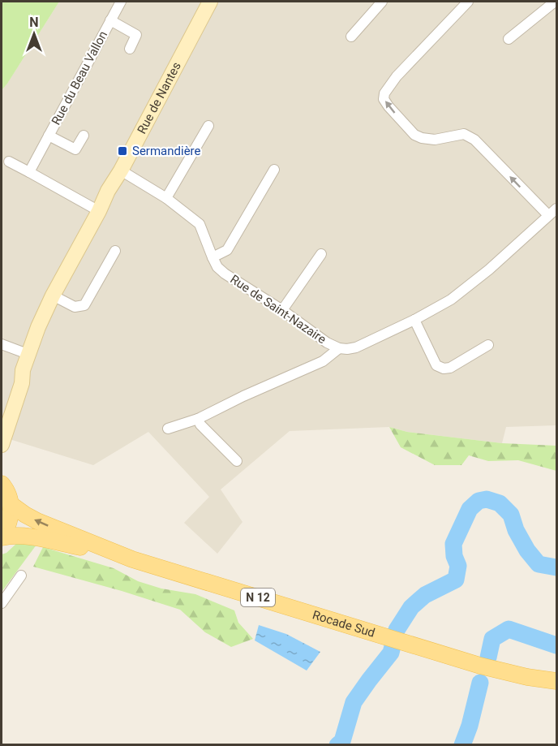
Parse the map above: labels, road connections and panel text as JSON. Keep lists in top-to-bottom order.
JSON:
{
  "streets": {
    "main road": ["Rue de Nantes", "N 12", "Rocade Sud"],
    "street": ["Rue du Beau Vallon", "Rue de Saint-Nazaire"]
  },
  "crossings": [
    ["Rue de Nantes", "Rue de Saint-Nazaire"]
  ],
  "places": {
    "transit": ["Sermandière"]
  },
  "north": "top"
}
